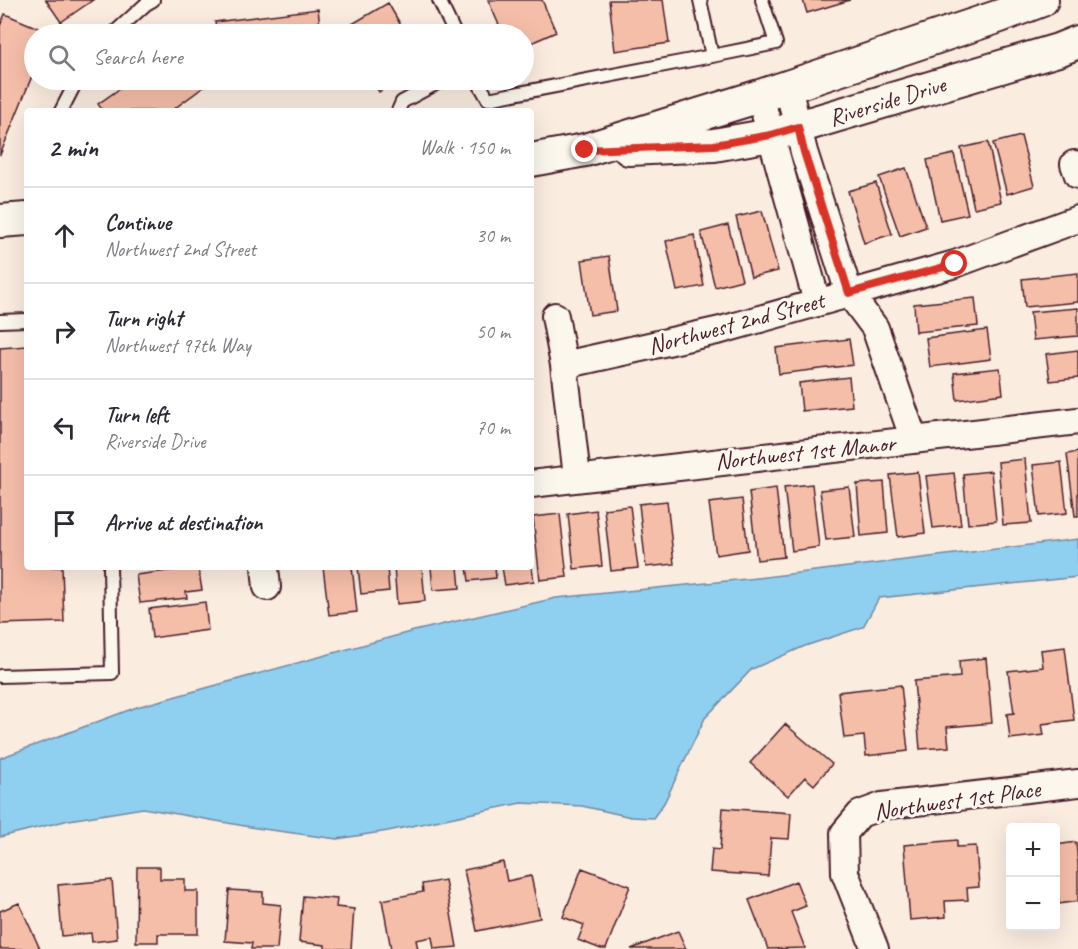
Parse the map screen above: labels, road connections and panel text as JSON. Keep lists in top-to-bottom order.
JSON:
{
  "streets": {
    "street": [
      "Riverside Drive",
      "Northwest 2nd Street",
      "Northwest 1st Manor",
      "Northwest 1st Place"
    ]
  },
  "page": {
    "search": "Search here",
    "heading": ["2 min", "Walk · 150 m"],
    "list": [
      ["Continue", "Northwest 2nd Street", "30 m"],
      ["Turn right", "Northwest 97th Way", "50 m"],
      ["Turn left", "Riverside Drive", "70 m"],
      "Arrive at destination"
    ],
    "map_buttons": ["+", "−"]
  }
}
